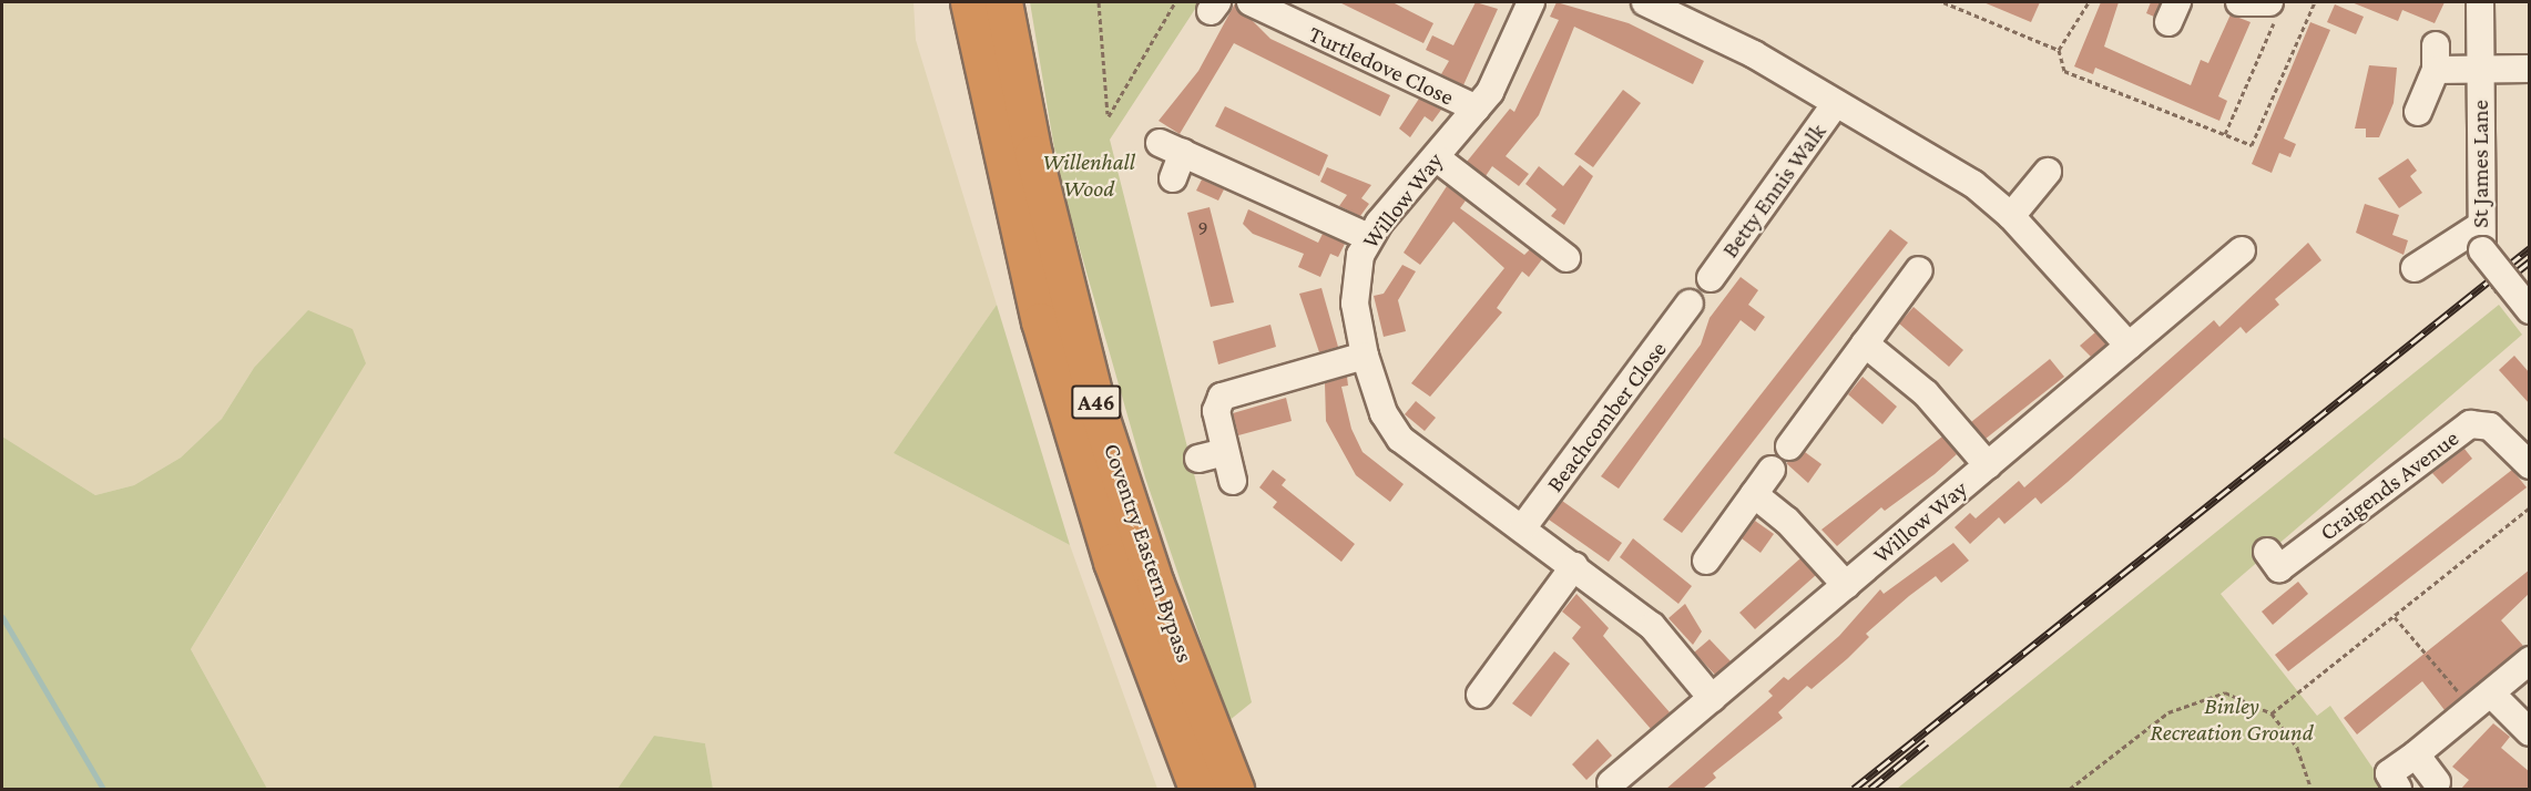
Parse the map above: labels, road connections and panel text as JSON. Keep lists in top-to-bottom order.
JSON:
{
  "streets": {
    "highway": ["A46", "Coventry Eastern Bypass"],
    "street": [
      "Turtledove Close",
      "St James Lane",
      "Betty Ennis Walk",
      "Willow Way",
      "Beachcomber Close",
      "Craigends Avenue"
    ]
  },
  "crossings": [
    ["Turtledove Close", "Willow Way"],
    ["Willow Way", "Beachcomber Close"]
  ],
  "parks": ["Willenhall Wood", "Binley Recreation Ground"],
  "house_numbers": ["9"]
}
